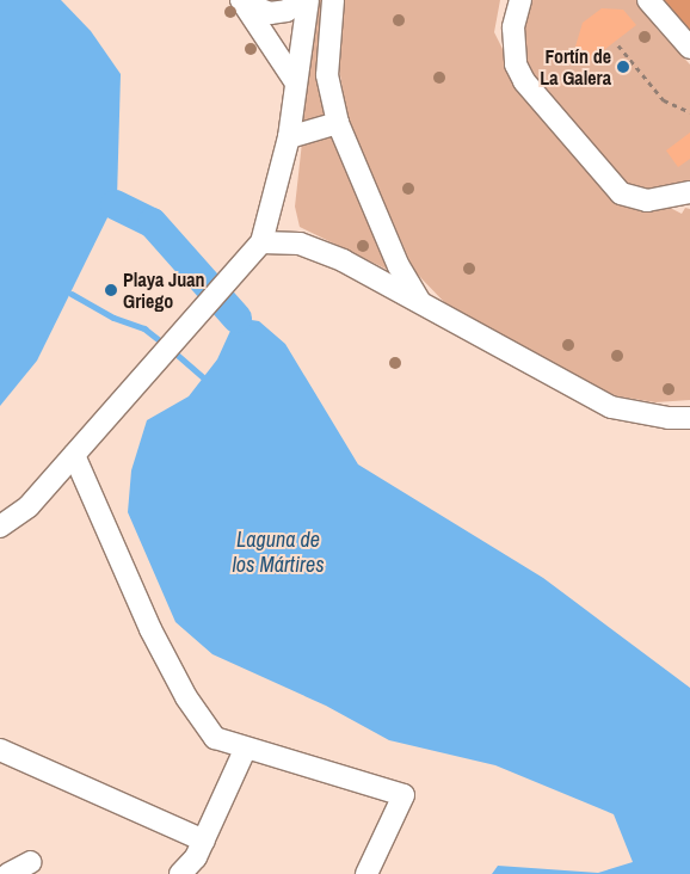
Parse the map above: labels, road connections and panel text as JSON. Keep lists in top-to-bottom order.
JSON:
{
  "water": ["Laguna de los Mártires"],
  "places": ["Fortín de La Galera", "Playa Juan Griego"]
}
